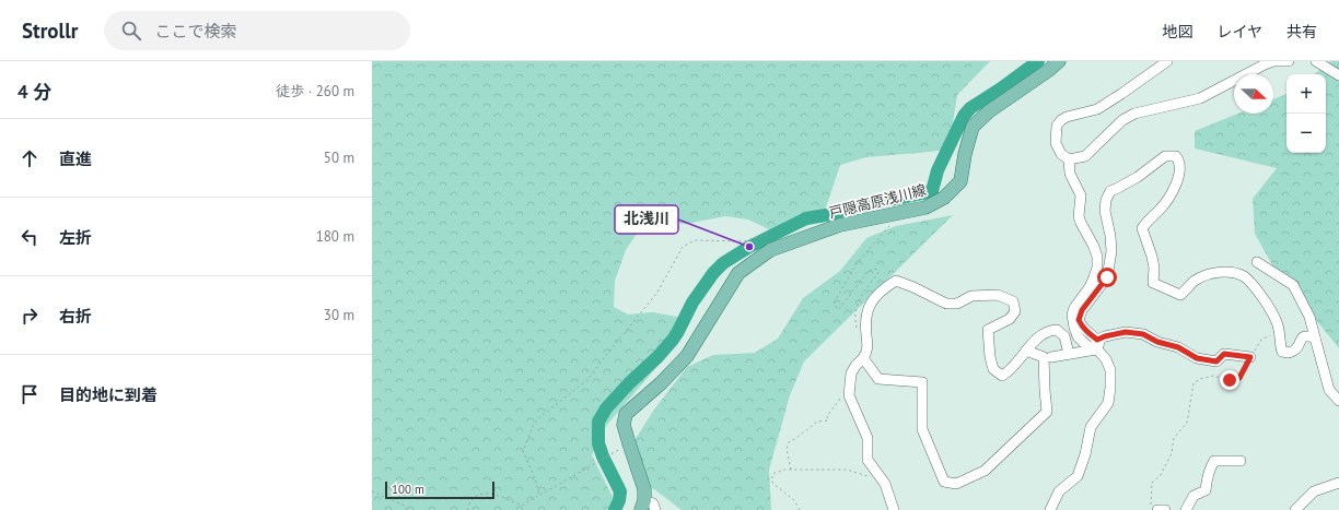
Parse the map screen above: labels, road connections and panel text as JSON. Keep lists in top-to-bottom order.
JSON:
{
  "streets": {
    "main road": ["戸隠高原浅川線"]
  },
  "places": ["北浅川"],
  "scale_bar": "100 m",
  "north": "right",
  "page": {
    "header": "Strollr",
    "search": "ここで検索",
    "nav": ["地図", "レイヤ", "共有"],
    "heading": ["4 分", "徒歩 · 260 m"],
    "map_buttons": ["+", "−"],
    "list": [
      ["直進", "50 m"],
      ["左折", "180 m"],
      ["右折", "30 m"],
      "目的地に到着"
    ],
    "scale": "100 m"
  }
}
